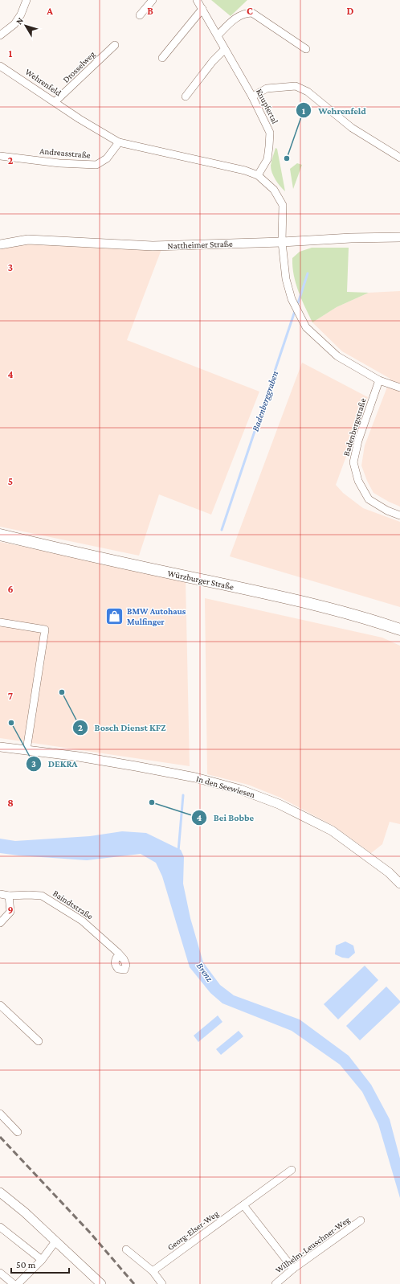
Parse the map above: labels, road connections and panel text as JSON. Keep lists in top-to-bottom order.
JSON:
{
  "streets": {
    "main road": ["Würzburger Straße"],
    "street": [
      "Drosselweg",
      "Wehrenfeld",
      "Knupfertal",
      "Andreasstraße",
      "Nattheimer Straße",
      "Badenbergstraße",
      "In den Seewiesen",
      "Baindtstraße",
      "Georg-Elser-Weg",
      "Wilhelm-Leuschner-Weg"
    ]
  },
  "crossings": [
    ["Drosselweg", "Wehrenfeld"],
    ["Wehrenfeld", "Knupfertal"],
    ["Wehrenfeld", "Andreasstraße"],
    ["Wehrenfeld", "Nattheimer Straße"]
  ],
  "water": ["Badenberggraben", "Brenz"],
  "places": {
    "other": [
      "Wehrenfeld",
      "Bosch Dienst KFZ",
      "DEKRA",
      "Bei Bobbe"
    ],
    "shop": ["BMW Autohaus Mulfinger"]
  },
  "scale_bar": "50 m",
  "north": "top left",
  "grid": {
    "columns": [
      "A",
      "B",
      "C",
      "D"
    ],
    "rows": [
      "1",
      "2",
      "3",
      "4",
      "5",
      "6",
      "7",
      "8",
      "9"
    ]
  }
}
